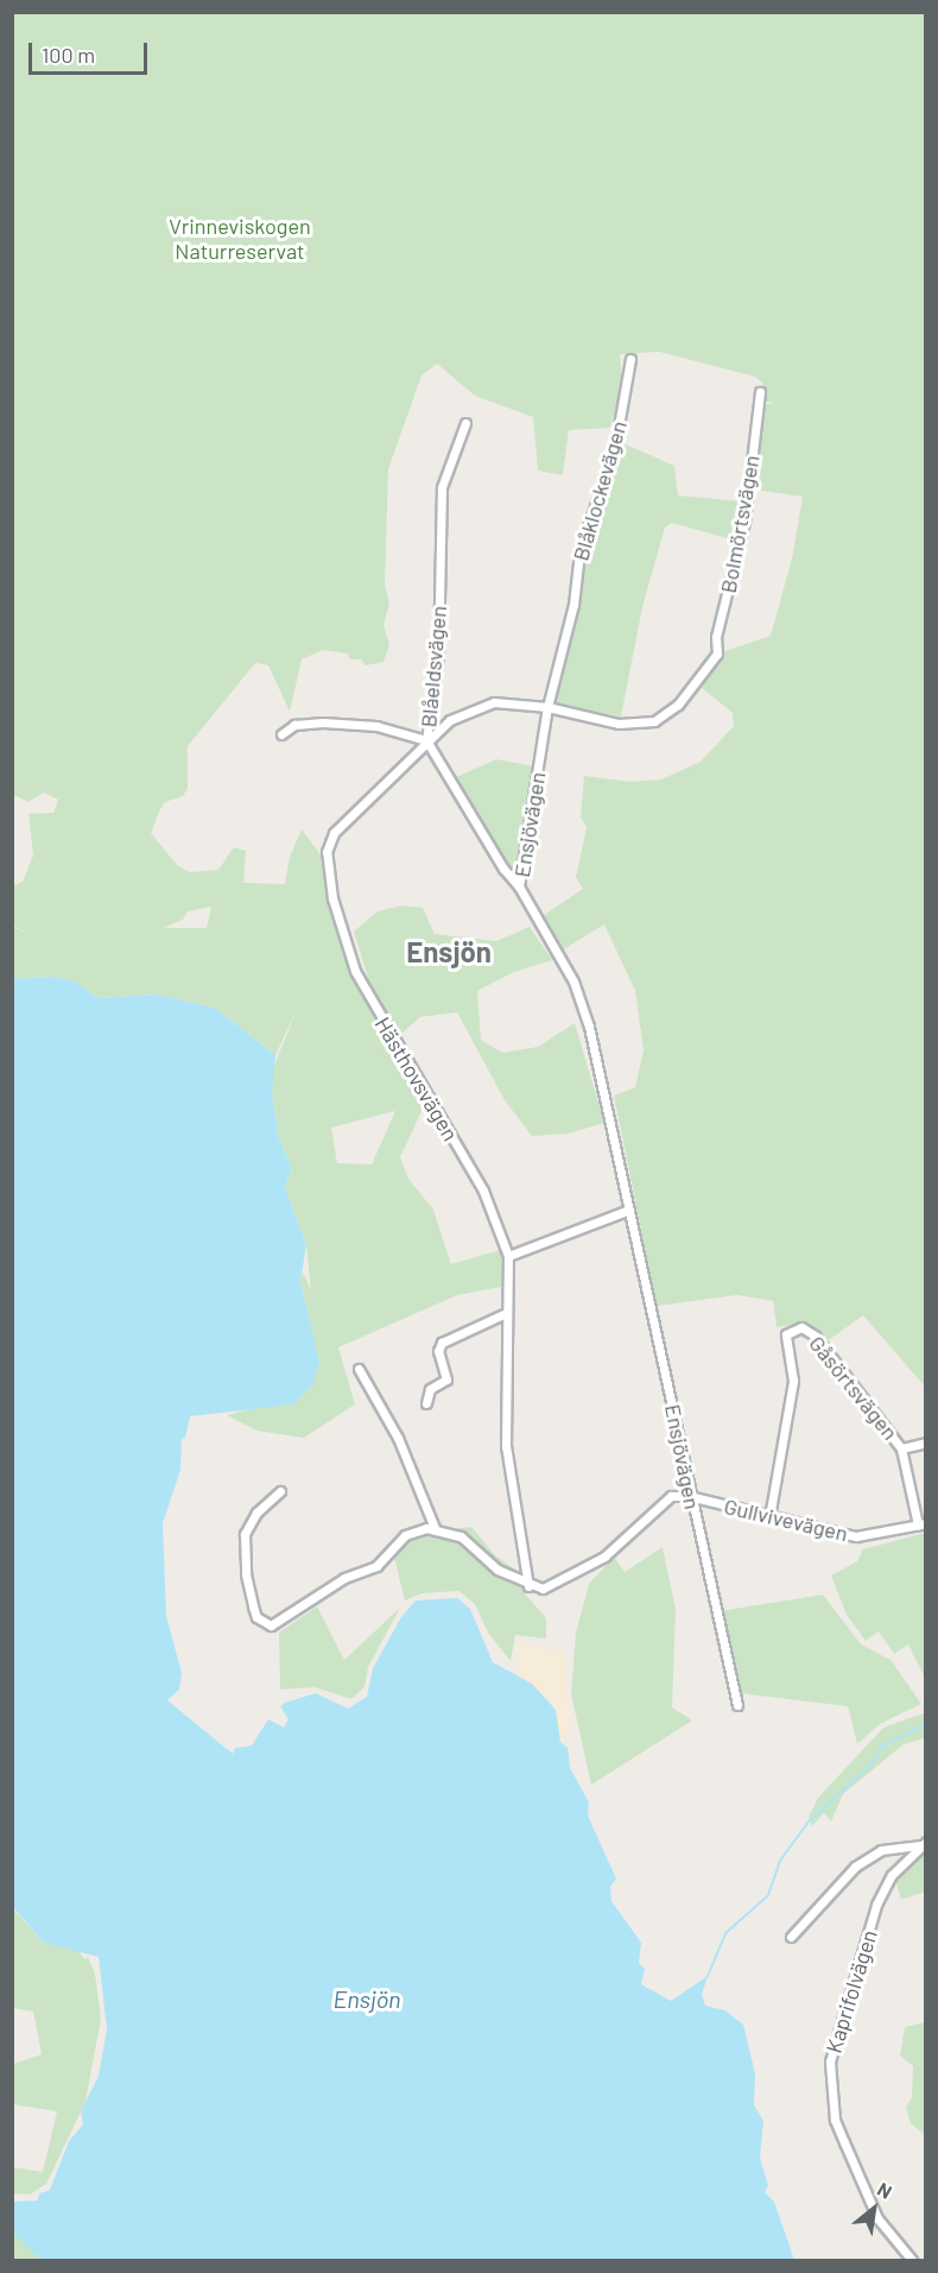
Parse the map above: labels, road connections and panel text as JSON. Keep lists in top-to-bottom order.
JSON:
{
  "streets": {
    "street": [
      "Blåklockevägen",
      "Bolmörtsvägen",
      "Blåeldsvägen",
      "Ensjövägen",
      "Hästhovsvägen",
      "Gåsörtsvägen",
      "Gullvivevägen",
      "Kaprifolvägen"
    ]
  },
  "crossings": [
    ["Blåklockevägen", "Bolmörtsvägen"],
    ["Blåklockevägen", "Ensjövägen"],
    ["Blåklockevägen", "Hästhovsvägen"],
    ["Bolmörtsvägen", "Ensjövägen"],
    ["Bolmörtsvägen", "Hästhovsvägen"],
    ["Blåeldsvägen", "Ensjövägen"],
    ["Blåeldsvägen", "Hästhovsvägen"],
    ["Ensjövägen", "Hästhovsvägen"],
    ["Ensjövägen", "Gullvivevägen"],
    ["Gåsörtsvägen", "Gullvivevägen"]
  ],
  "districts": ["Ensjön"],
  "water": ["Ensjön"],
  "parks": ["Vrinneviskogen Naturreservat"],
  "scale_bar": "100 m",
  "north": "top right"
}
